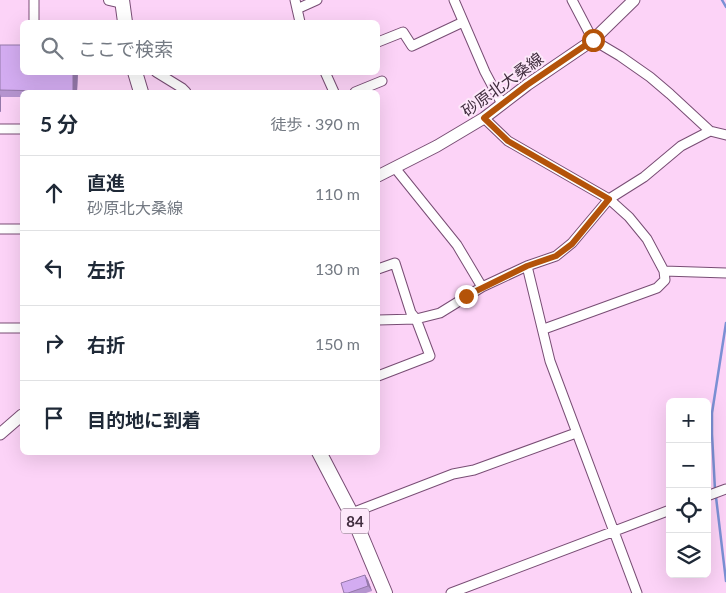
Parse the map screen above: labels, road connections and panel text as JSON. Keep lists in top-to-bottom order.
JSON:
{
  "streets": {
    "main road": ["砂原北大桑線", "84"]
  },
  "page": {
    "search": "ここで検索",
    "heading": ["5 分", "徒歩 · 390 m"],
    "list": [
      ["直進", "砂原北大桑線", "110 m"],
      ["左折", "130 m"],
      ["右折", "150 m"],
      "目的地に到着"
    ],
    "map_buttons": ["+", "−"]
  }
}
